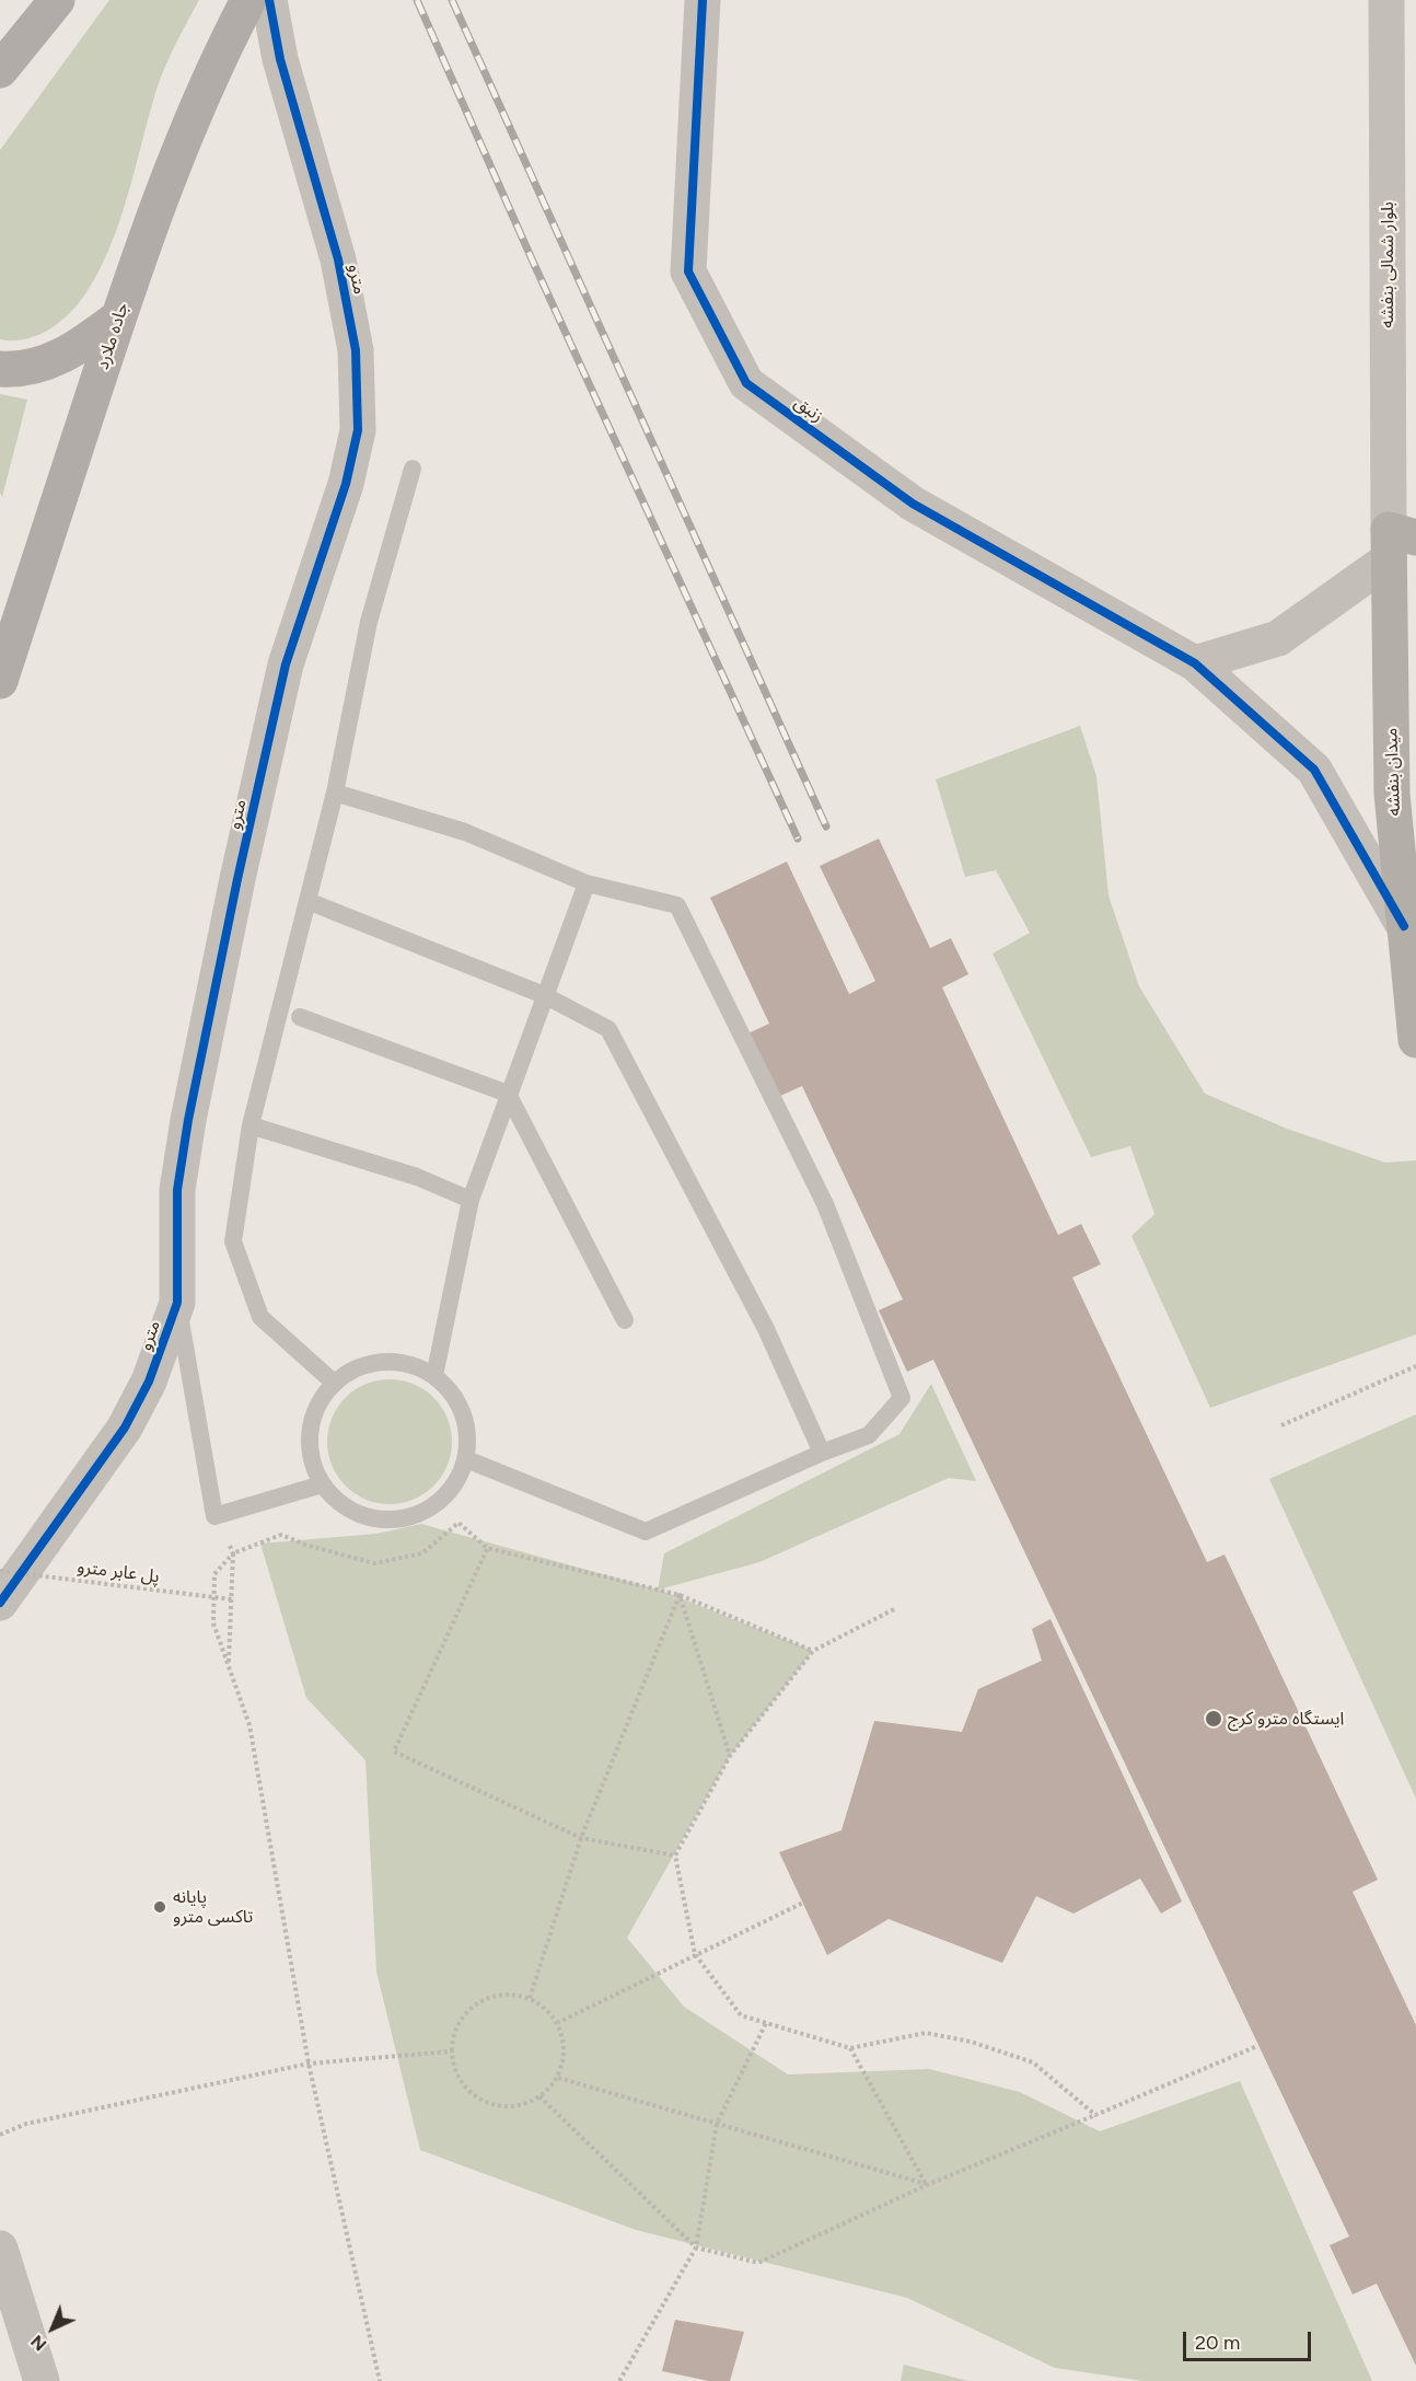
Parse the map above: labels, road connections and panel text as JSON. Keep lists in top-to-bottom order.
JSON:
{
  "streets": {
    "main road": ["جاده ملارد", "میدان بنفشه"],
    "street": ["بلوار شمالی بنفشه", "مترو", "زنبق"],
    "path": ["پل عابر مترو"]
  },
  "crossings": [
    ["بلوار شمالی بنفشه", "میدان بنفشه"],
    ["زنبق", "میدان بنفشه"]
  ],
  "places": ["ایستگاه مترو کرج", "پایانه تاکسی مترو"],
  "scale_bar": "20 m",
  "north": "bottom left"
}
